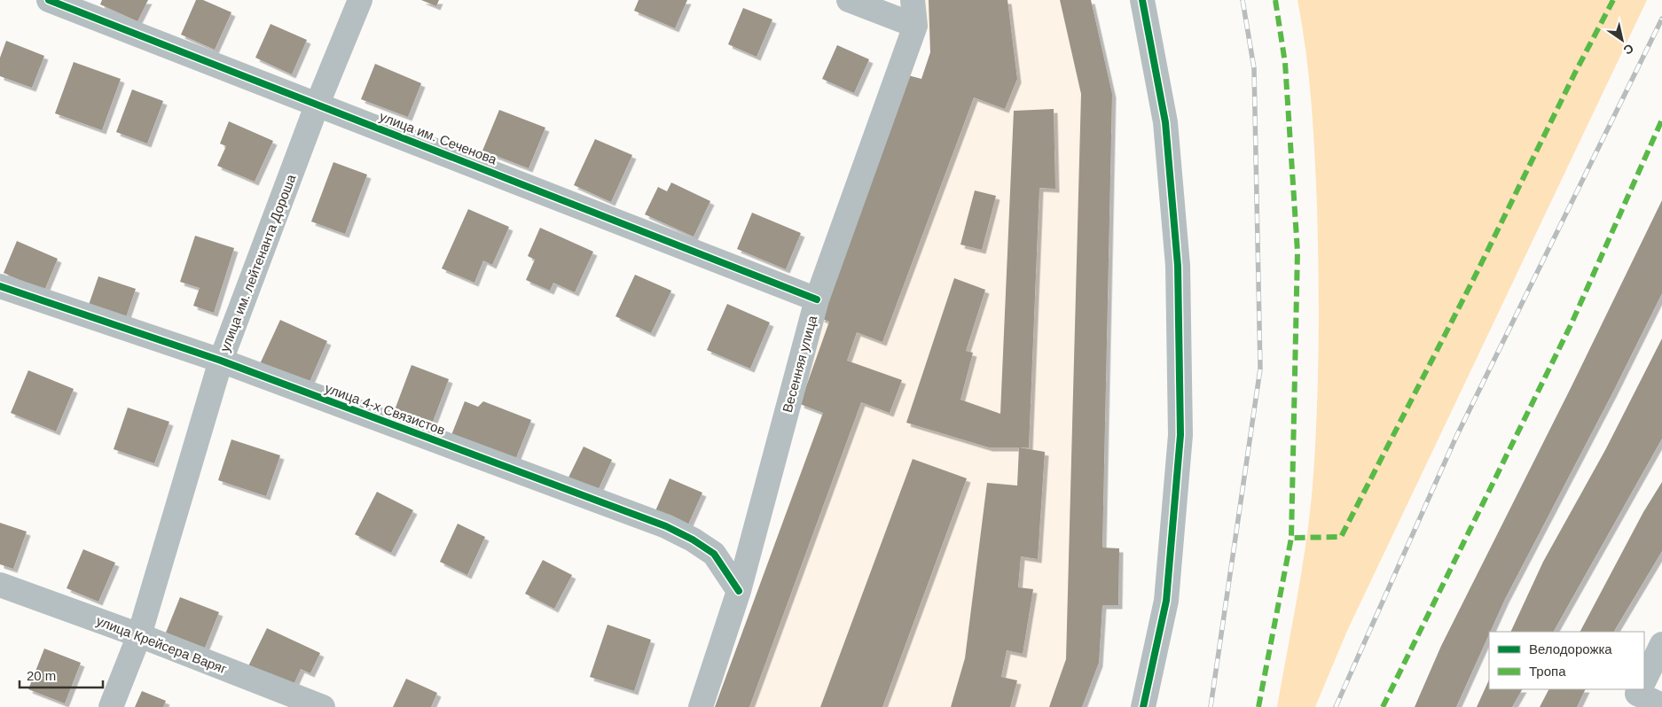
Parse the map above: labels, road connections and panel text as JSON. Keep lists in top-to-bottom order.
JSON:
{
  "streets": {
    "street": [
      "улица им. Сеченова",
      "улица им. лейтенанта Дороша",
      "Весенняя улица",
      "улица 4-х Связистов",
      "улица Крейсера Варяг"
    ]
  },
  "crossings": [
    ["улица им. Сеченова", "улица им. лейтенанта Дороша"],
    ["улица им. Сеченова", "Весенняя улица"],
    ["улица им. лейтенанта Дороша", "улица 4-х Связистов"],
    ["улица им. лейтенанта Дороша", "улица Крейсера Варяг"],
    ["Весенняя улица", "улица 4-х Связистов"]
  ],
  "legend": ["Велодорожка", "Тропа"],
  "scale_bar": "20 m",
  "north": "bottom right"
}
